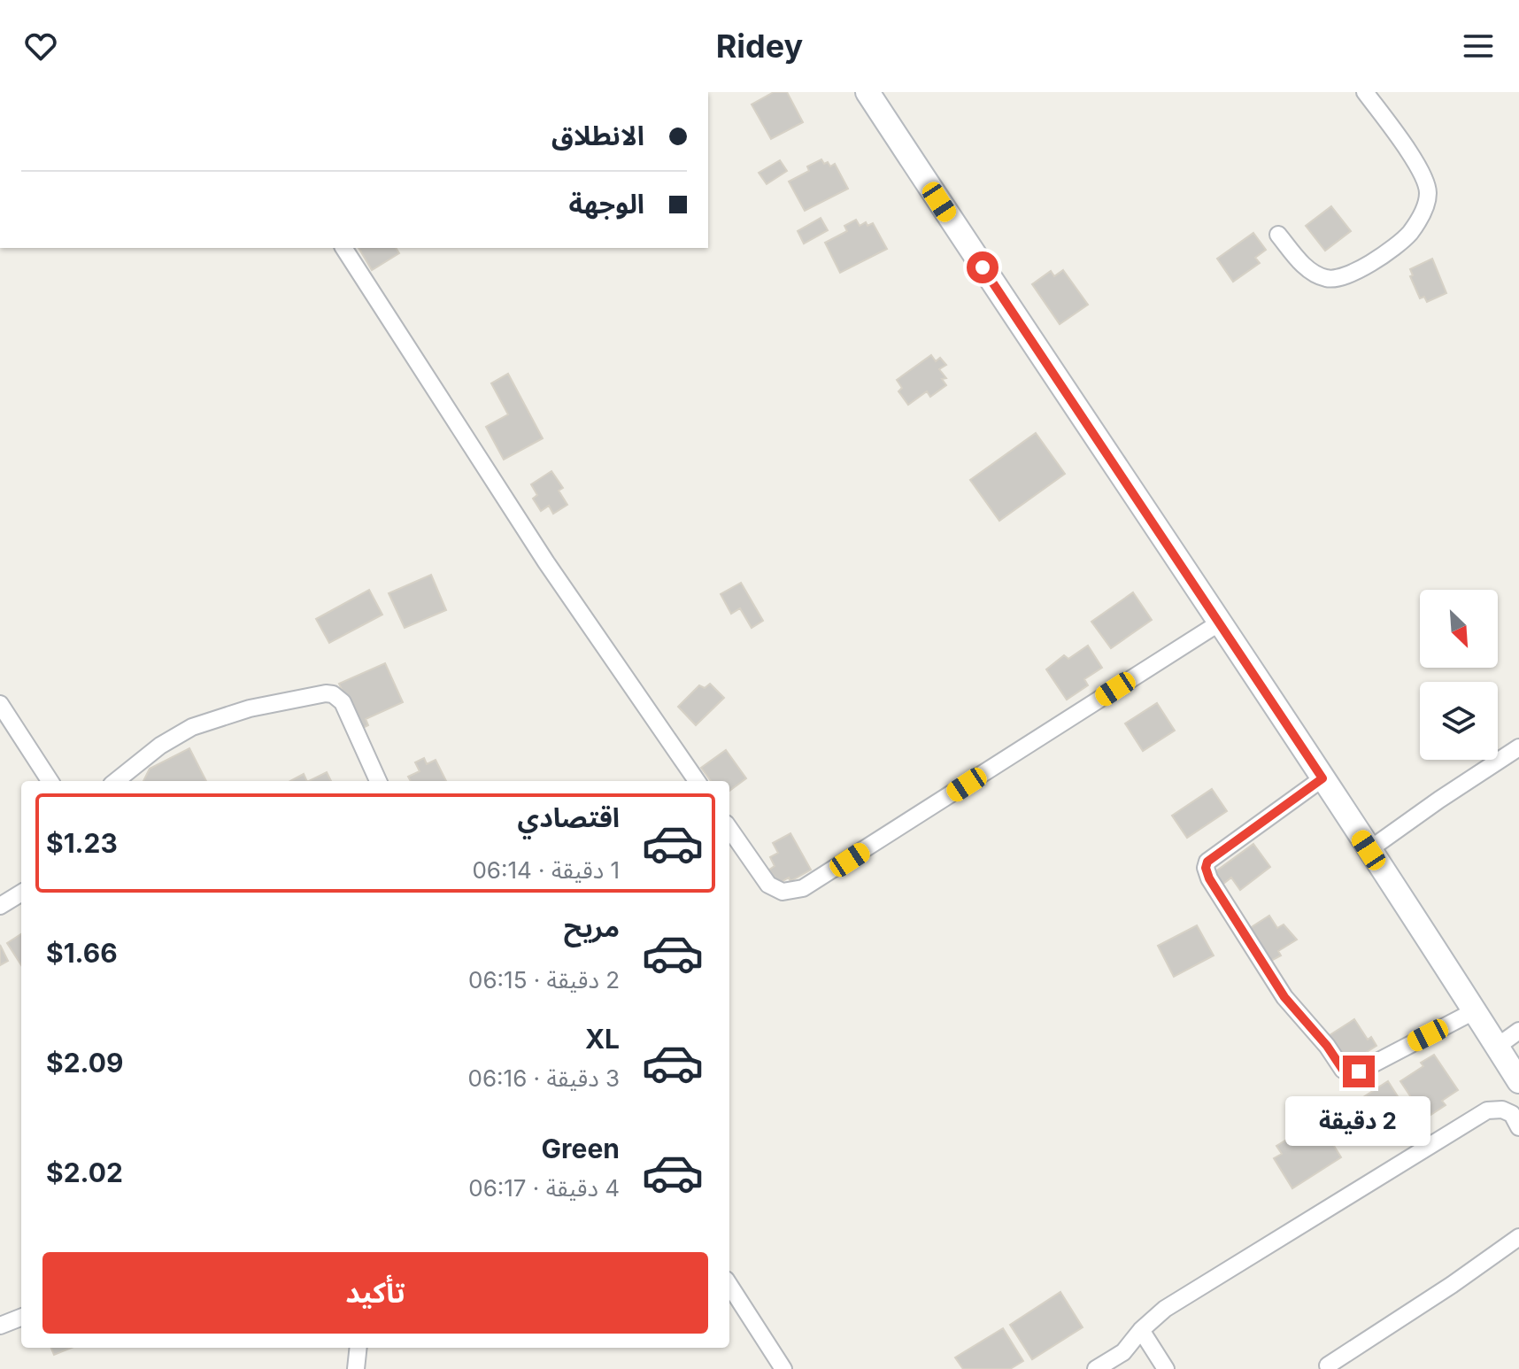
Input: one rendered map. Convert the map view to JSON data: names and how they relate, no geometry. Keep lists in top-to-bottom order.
{
  "north": "bottom right",
  "page": {
    "header": "Ridey",
    "banner": ["الانطلاق", "الوجهة"],
    "list": [
      {
        "name": "اقتصادي",
        "note": "1 دقيقة · 06:14",
        "value": "$1.23"
      },
      {
        "name": "مريح",
        "note": "2 دقيقة · 06:15",
        "value": "$1.66"
      },
      {
        "name": "XL",
        "note": "3 دقيقة · 06:16",
        "value": "$2.09"
      },
      {
        "name": "Green",
        "note": "4 دقيقة · 06:17",
        "value": "$2.02"
      }
    ],
    "bubble": "2 دقيقة",
    "buttons": "تأكيد"
  }
}
